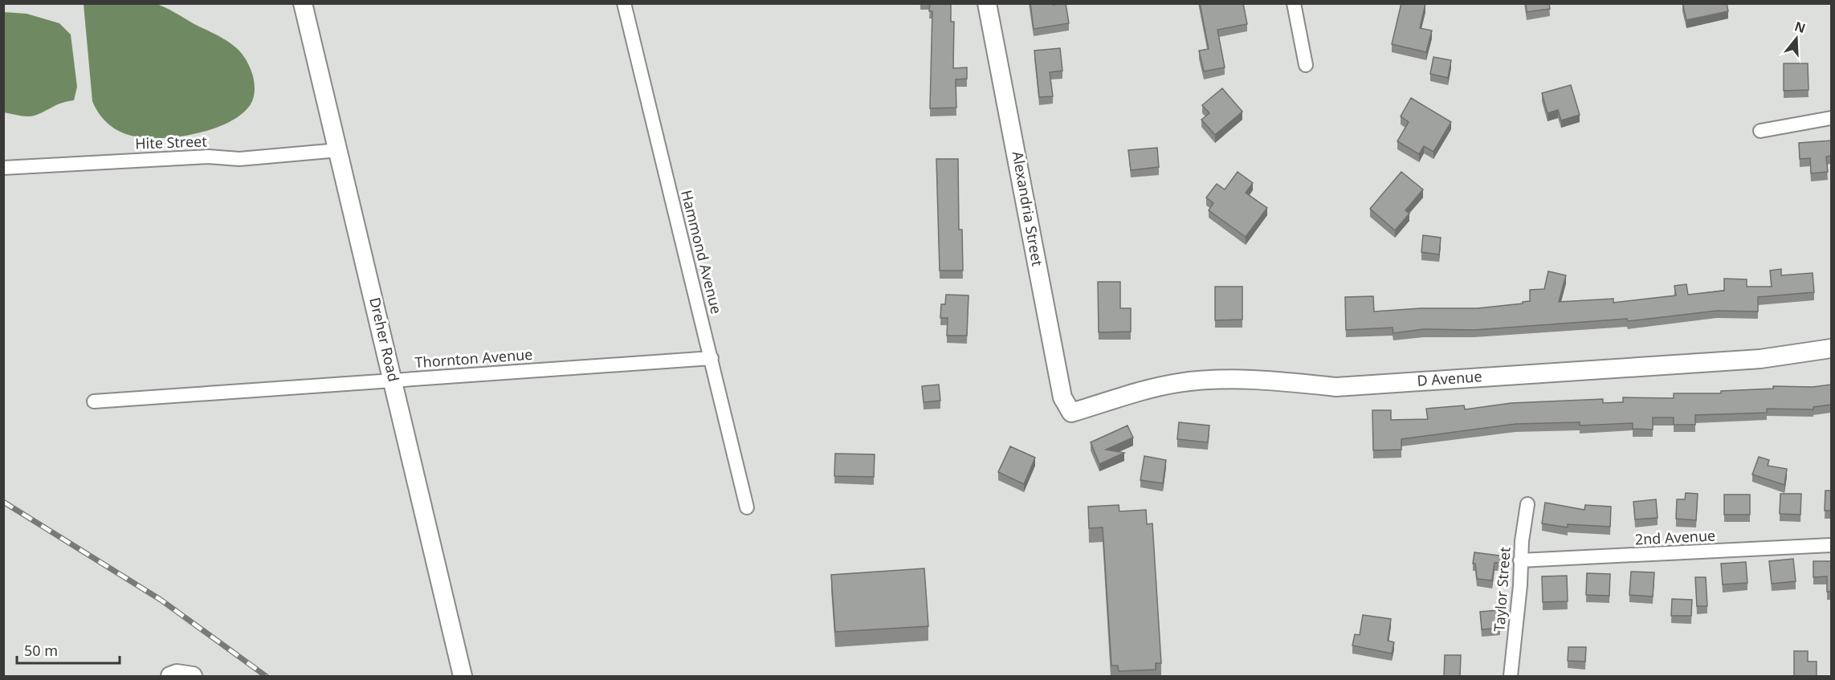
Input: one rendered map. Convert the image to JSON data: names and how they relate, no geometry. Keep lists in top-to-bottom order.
{
  "streets": {
    "street": [
      "Hite Street",
      "Alexandria Street",
      "Hammond Avenue",
      "Dreher Road",
      "Thornton Avenue",
      "D Avenue",
      "2nd Avenue",
      "Taylor Street"
    ]
  },
  "crossings": [
    ["Hite Street", "Dreher Road"],
    ["Alexandria Street", "D Avenue"],
    ["Hammond Avenue", "Thornton Avenue"],
    ["Dreher Road", "Thornton Avenue"],
    ["2nd Avenue", "Taylor Street"]
  ],
  "scale_bar": "50 m",
  "north": "top"
}
